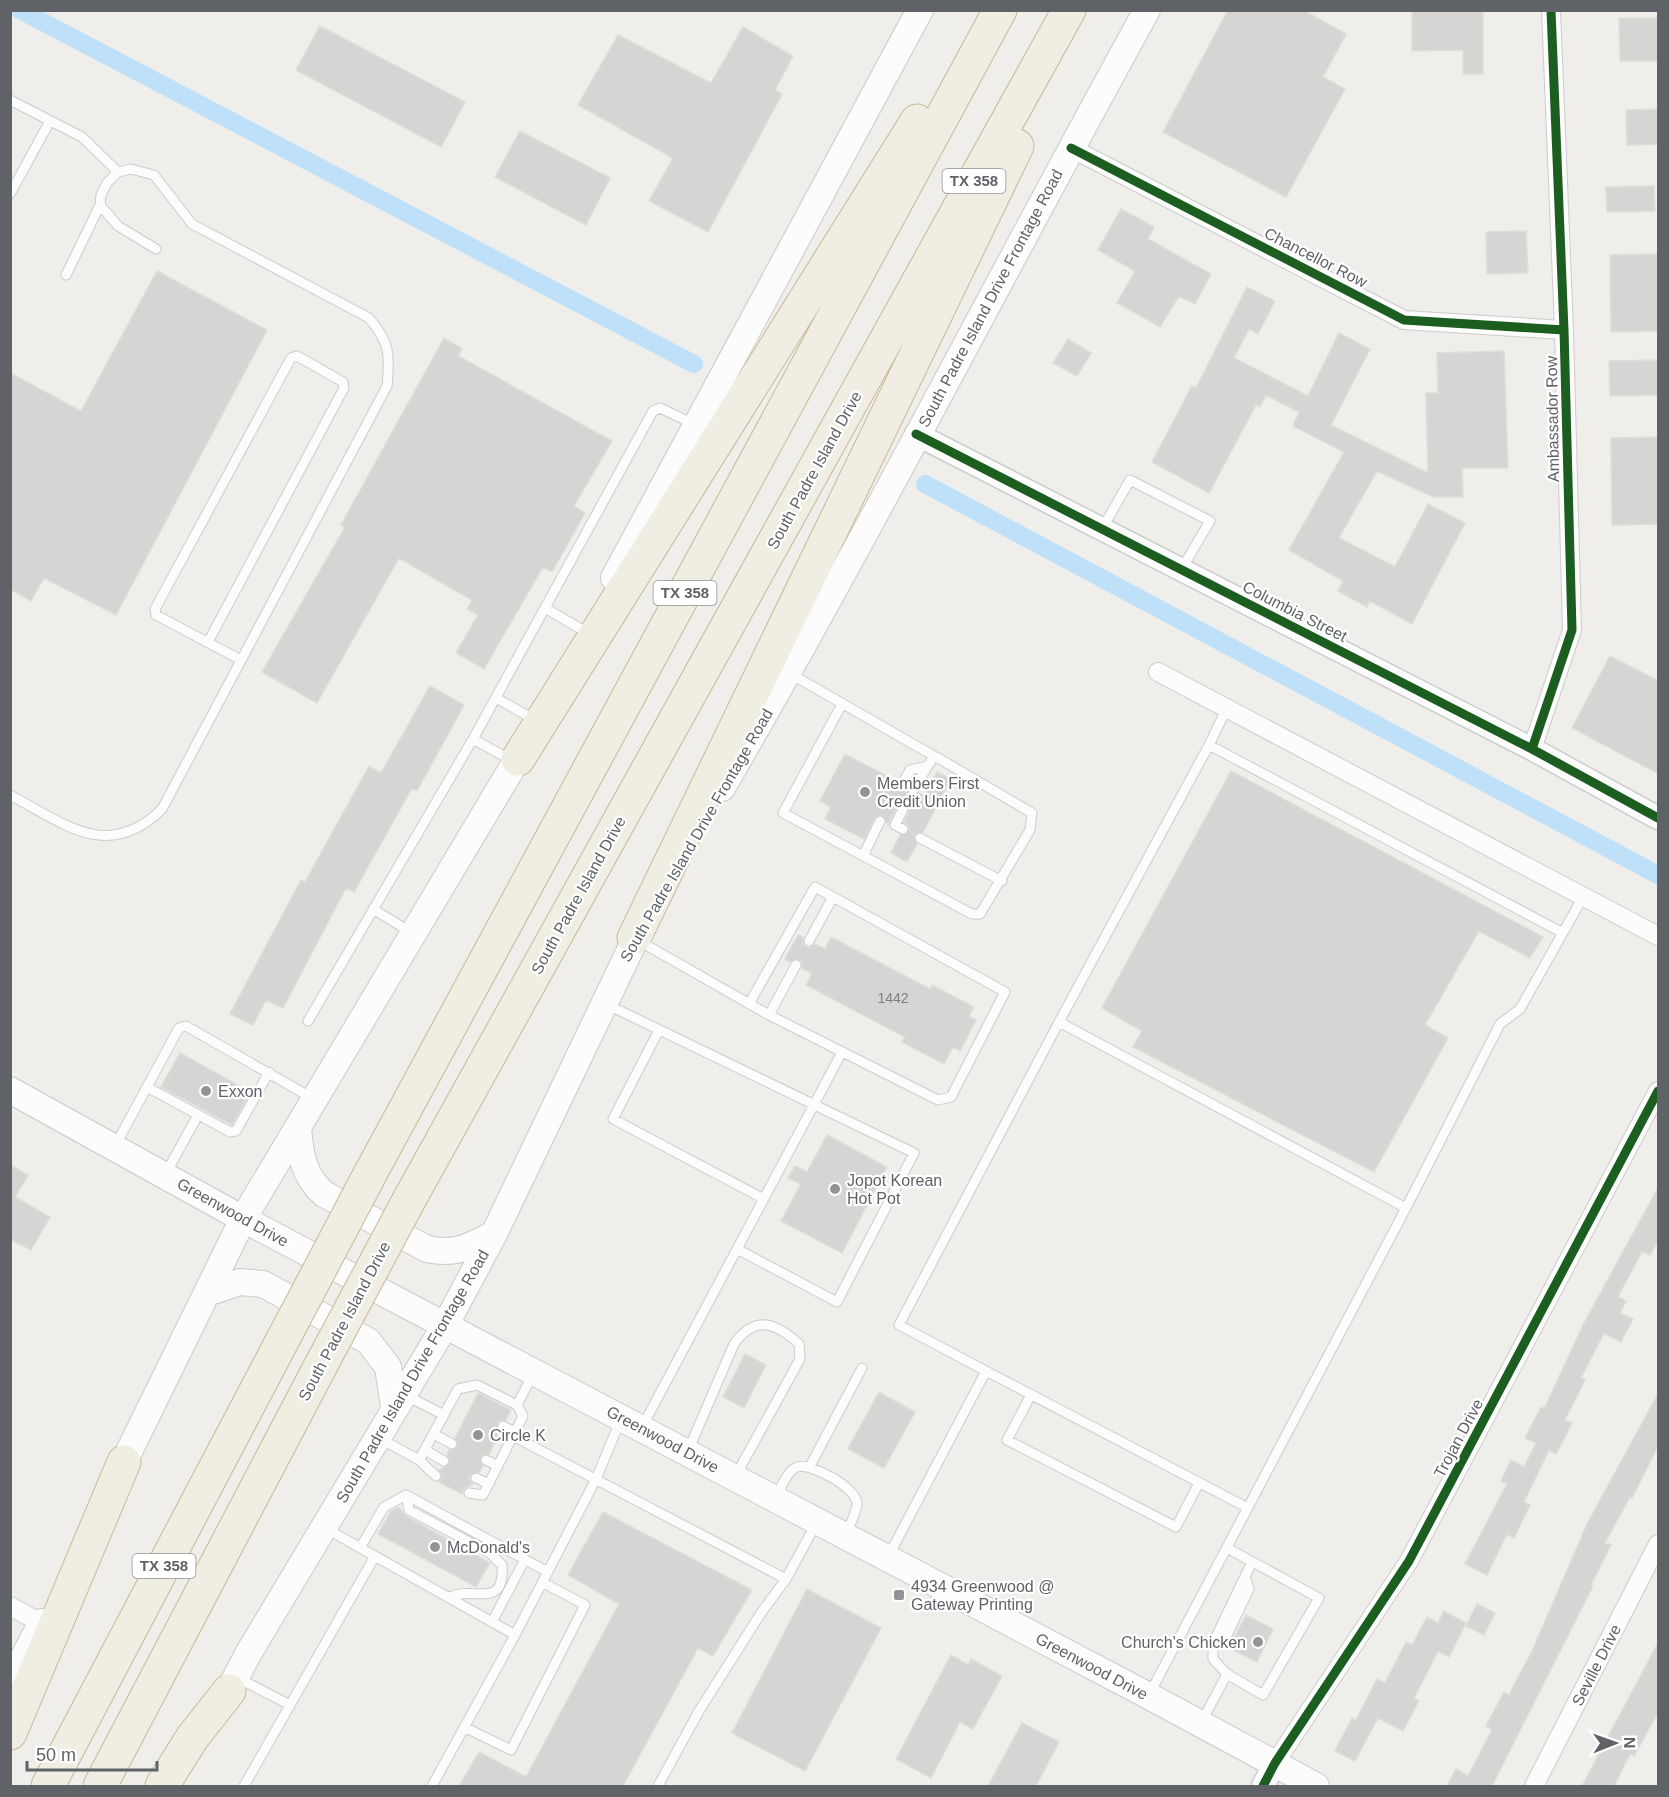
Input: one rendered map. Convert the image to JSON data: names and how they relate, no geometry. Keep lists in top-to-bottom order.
{
  "streets": {
    "highway": ["TX 358", "South Padre Island Drive"],
    "main road": ["South Padre Island Drive Frontage Road", "Greenwood Drive"],
    "street": [
      "Chancellor Row",
      "Ambassador Row",
      "Columbia Street",
      "Trojan Drive",
      "Seville Drive"
    ]
  },
  "crossings": [
    ["Chancellor Row", "South Padre Island Drive Frontage Road"],
    ["Chancellor Row", "Ambassador Row"],
    ["South Padre Island Drive Frontage Road", "Columbia Street"],
    ["South Padre Island Drive Frontage Road", "Greenwood Drive"],
    ["Ambassador Row", "Columbia Street"],
    ["Greenwood Drive", "Trojan Drive"]
  ],
  "places": {
    "other": [
      "Members First Credit Union",
      "Exxon",
      "Jopot Korean Hot Pot",
      "Circle K",
      "McDonald's",
      "Church's Chicken"
    ],
    "transit": ["4934 Greenwood @ Gateway Printing"]
  },
  "house_numbers": ["1442"],
  "scale_bar": "50 m",
  "north": "right"
}
